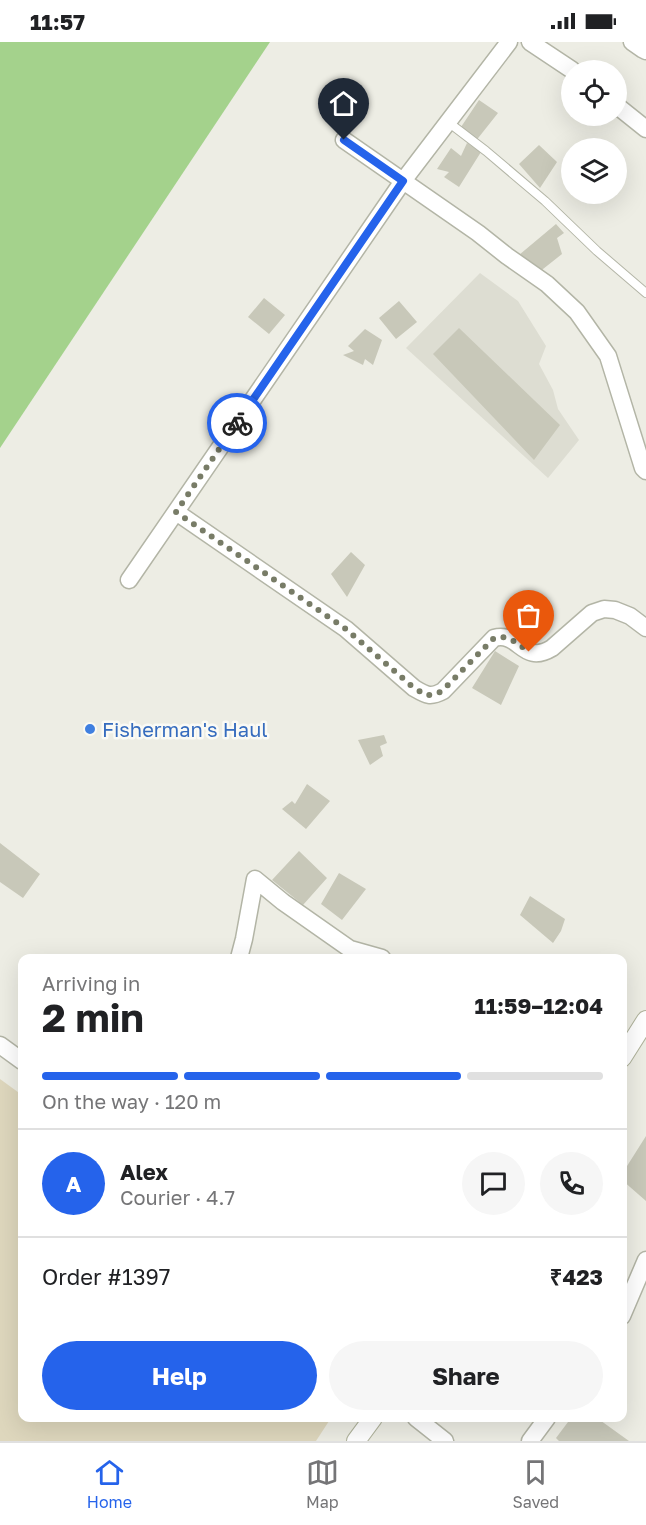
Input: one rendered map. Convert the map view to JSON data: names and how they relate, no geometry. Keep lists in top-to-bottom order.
{
  "places": ["Fisherman's Haul"],
  "page": {
    "status": "11:57",
    "heading": ["2 min", "Arriving in", "11:59–12:04"],
    "panel": [
      "Alex",
      "Courier · 4.7",
      "Order #1397",
      "₹423"
    ],
    "bar": "On the way · 120 m",
    "round": "A",
    "buttons": ["Help", "Share"],
    "tabs": ["Home", "Map", "Saved"]
  }
}
